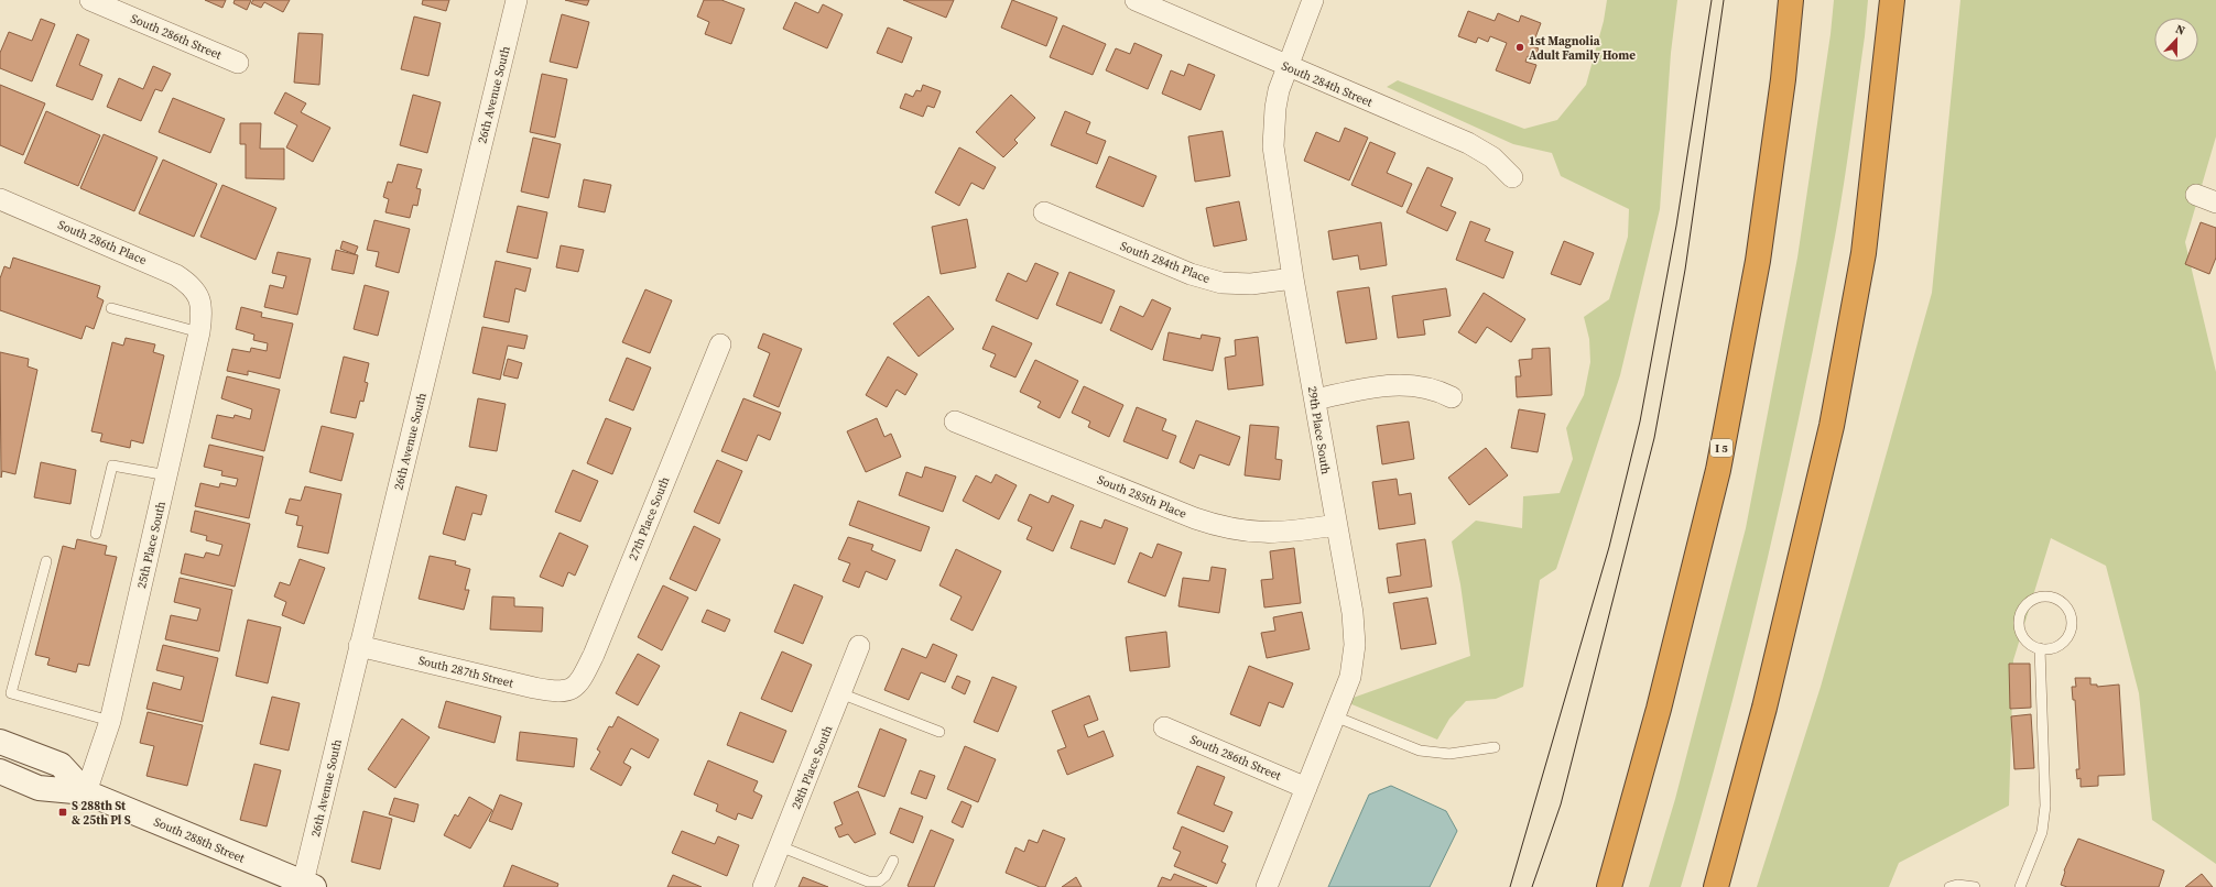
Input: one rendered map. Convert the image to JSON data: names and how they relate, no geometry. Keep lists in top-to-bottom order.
{
  "streets": {
    "highway": ["I 5"],
    "main road": ["South 288th Street"],
    "street": [
      "South 286th Street",
      "South 284th Street",
      "26th Avenue South",
      "South 286th Place",
      "South 284th Place",
      "29th Place South",
      "South 285th Place",
      "27th Place South",
      "25th Place South",
      "South 287th Street",
      "28th Place South"
    ]
  },
  "crossings": [
    ["South 286th Street", "29th Place South"],
    ["South 284th Street", "29th Place South"],
    ["26th Avenue South", "South 287th Street"],
    ["26th Avenue South", "South 288th Street"],
    ["South 286th Place", "25th Place South"],
    ["South 284th Place", "29th Place South"],
    ["29th Place South", "South 285th Place"],
    ["27th Place South", "South 287th Street"],
    ["25th Place South", "South 288th Street"]
  ],
  "places": {
    "other": ["1st Magnolia Adult Family Home"],
    "transit": ["S 288th St & 25th Pl S"]
  },
  "north": "top"
}
